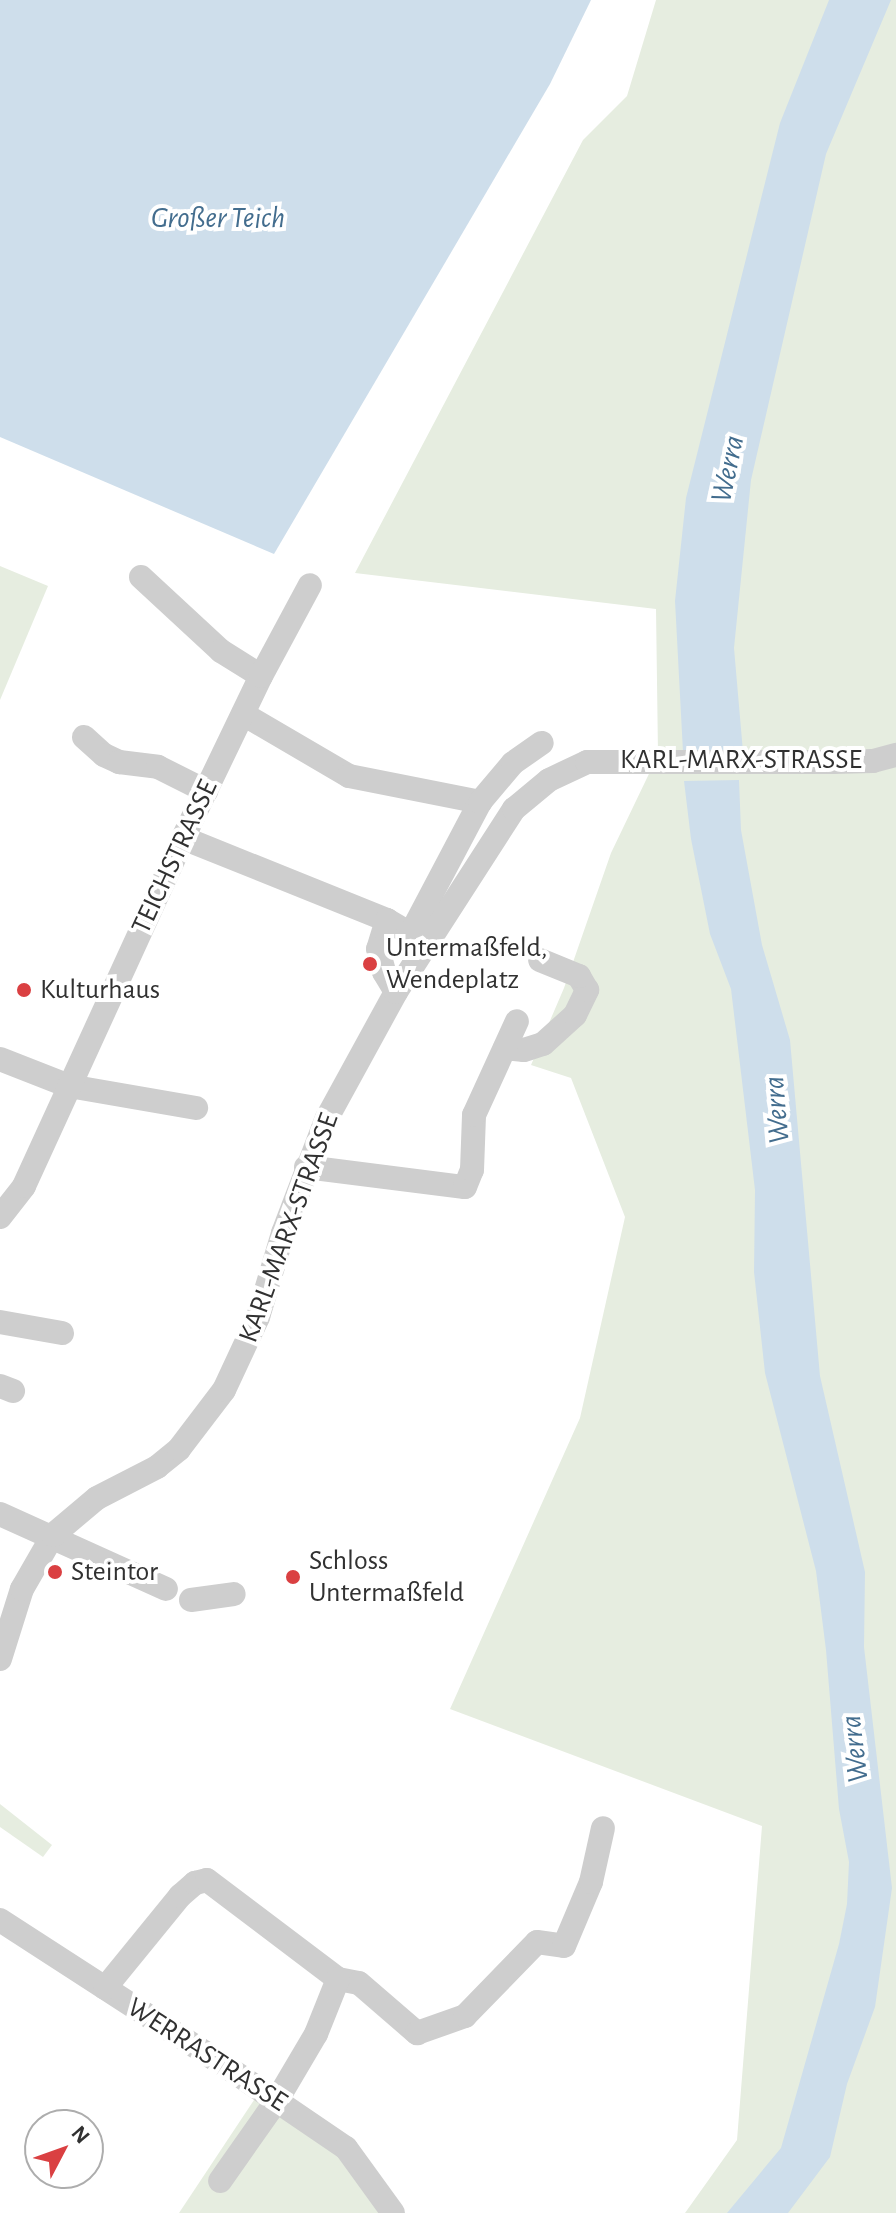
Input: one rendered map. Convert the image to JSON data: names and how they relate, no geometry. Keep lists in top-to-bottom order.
{
  "streets": {
    "street": ["KARL-MARX-STRASSE", "TEICHSTRASSE", "WERRASTRASSE"]
  },
  "water": ["Großer Teich", "Werra"],
  "places": [
    "Untermaßfeld, Wendeplatz",
    "Kulturhaus",
    "Steintor",
    "Schloss Untermaßfeld"
  ],
  "north": "top right"
}
